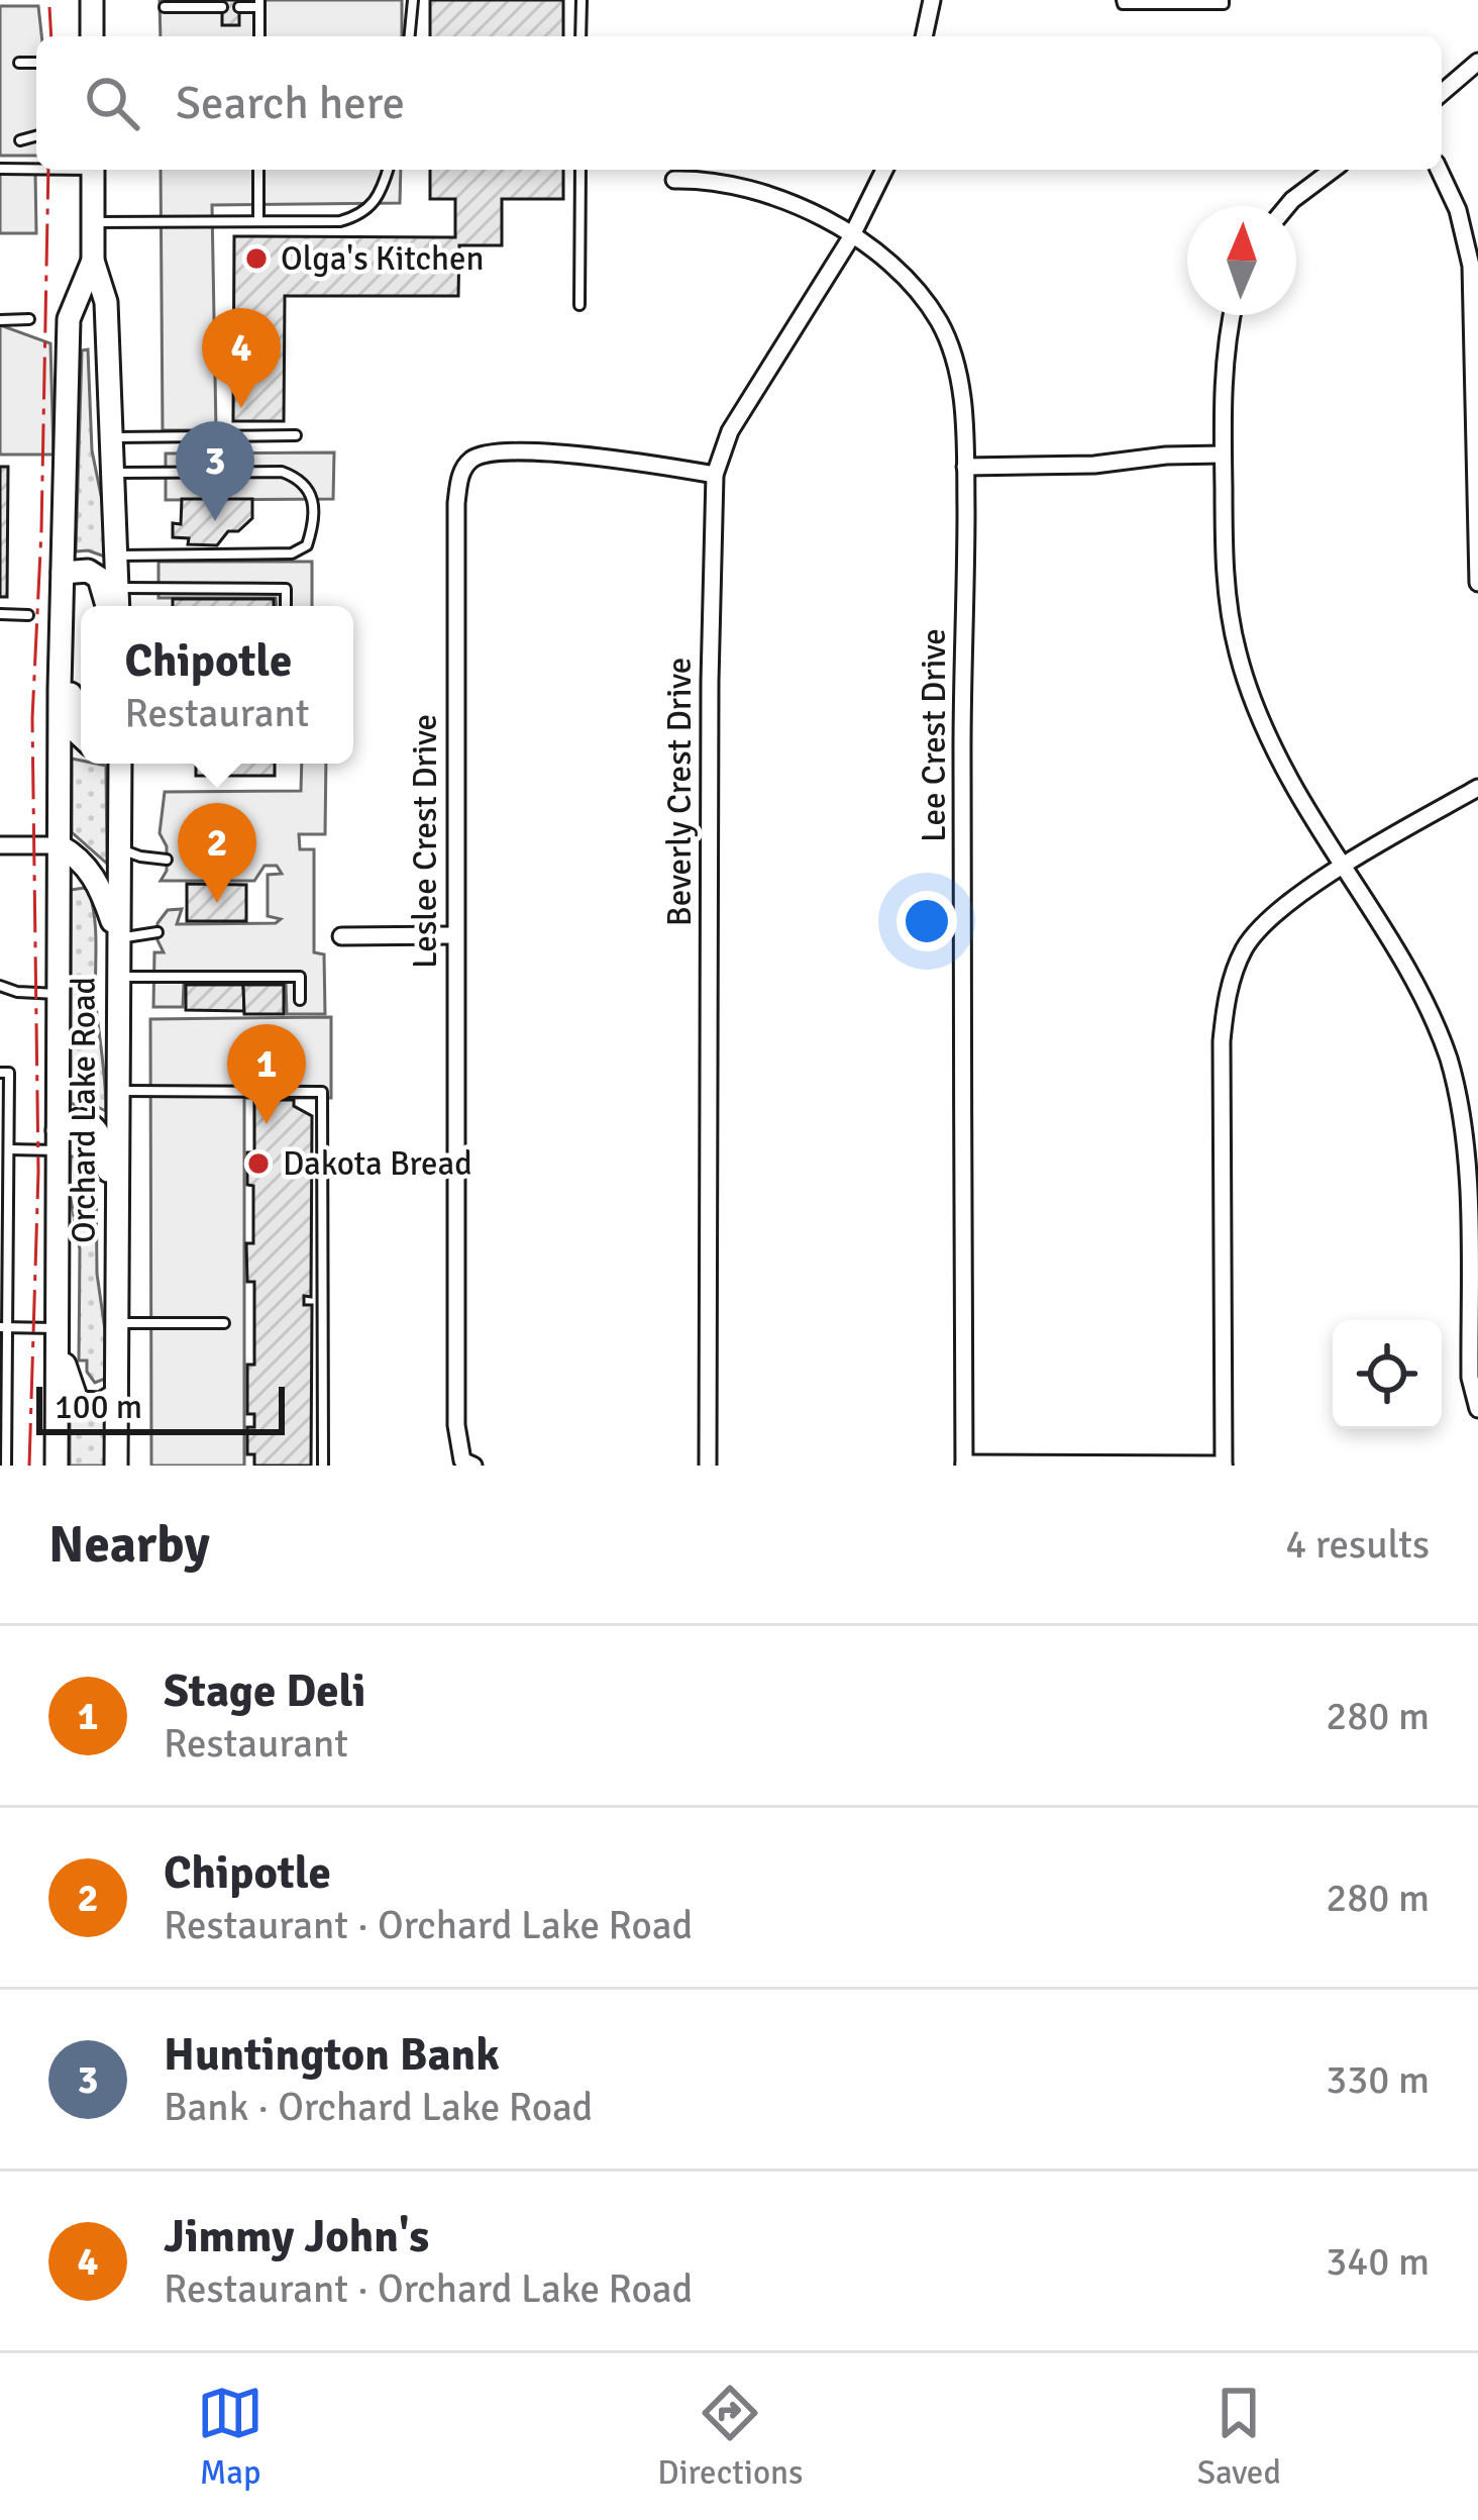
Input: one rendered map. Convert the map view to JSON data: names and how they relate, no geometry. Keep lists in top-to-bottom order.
{
  "streets": {
    "main road": ["Orchard Lake Road"],
    "street": ["Lee Crest Drive", "Beverly Crest Drive", "Leslee Crest Drive"]
  },
  "crossings": [
    ["Lee Crest Drive", "Beverly Crest Drive"],
    ["Beverly Crest Drive", "Leslee Crest Drive"]
  ],
  "places": ["Olga's Kitchen", "Dakota Bread"],
  "scale_bar": "100 m",
  "north": "top",
  "page": {
    "search": "Search here",
    "pins": [
      "4",
      "3",
      "2",
      "1"
    ],
    "popup": ["Chipotle", "Restaurant"],
    "scale": "100 m",
    "heading": ["Nearby", "4 results"],
    "list": [
      {
        "mark": "1",
        "name": "Stage Deli",
        "note": "Restaurant",
        "value": "280 m"
      },
      {
        "mark": "2",
        "name": "Chipotle",
        "note": "Restaurant · Orchard Lake Road",
        "value": "280 m"
      },
      {
        "mark": "3",
        "name": "Huntington Bank",
        "note": "Bank · Orchard Lake Road",
        "value": "330 m"
      },
      {
        "mark": "4",
        "name": "Jimmy John's",
        "note": "Restaurant · Orchard Lake Road",
        "value": "340 m"
      }
    ],
    "nav": ["Map", "Directions", "Saved"]
  }
}
